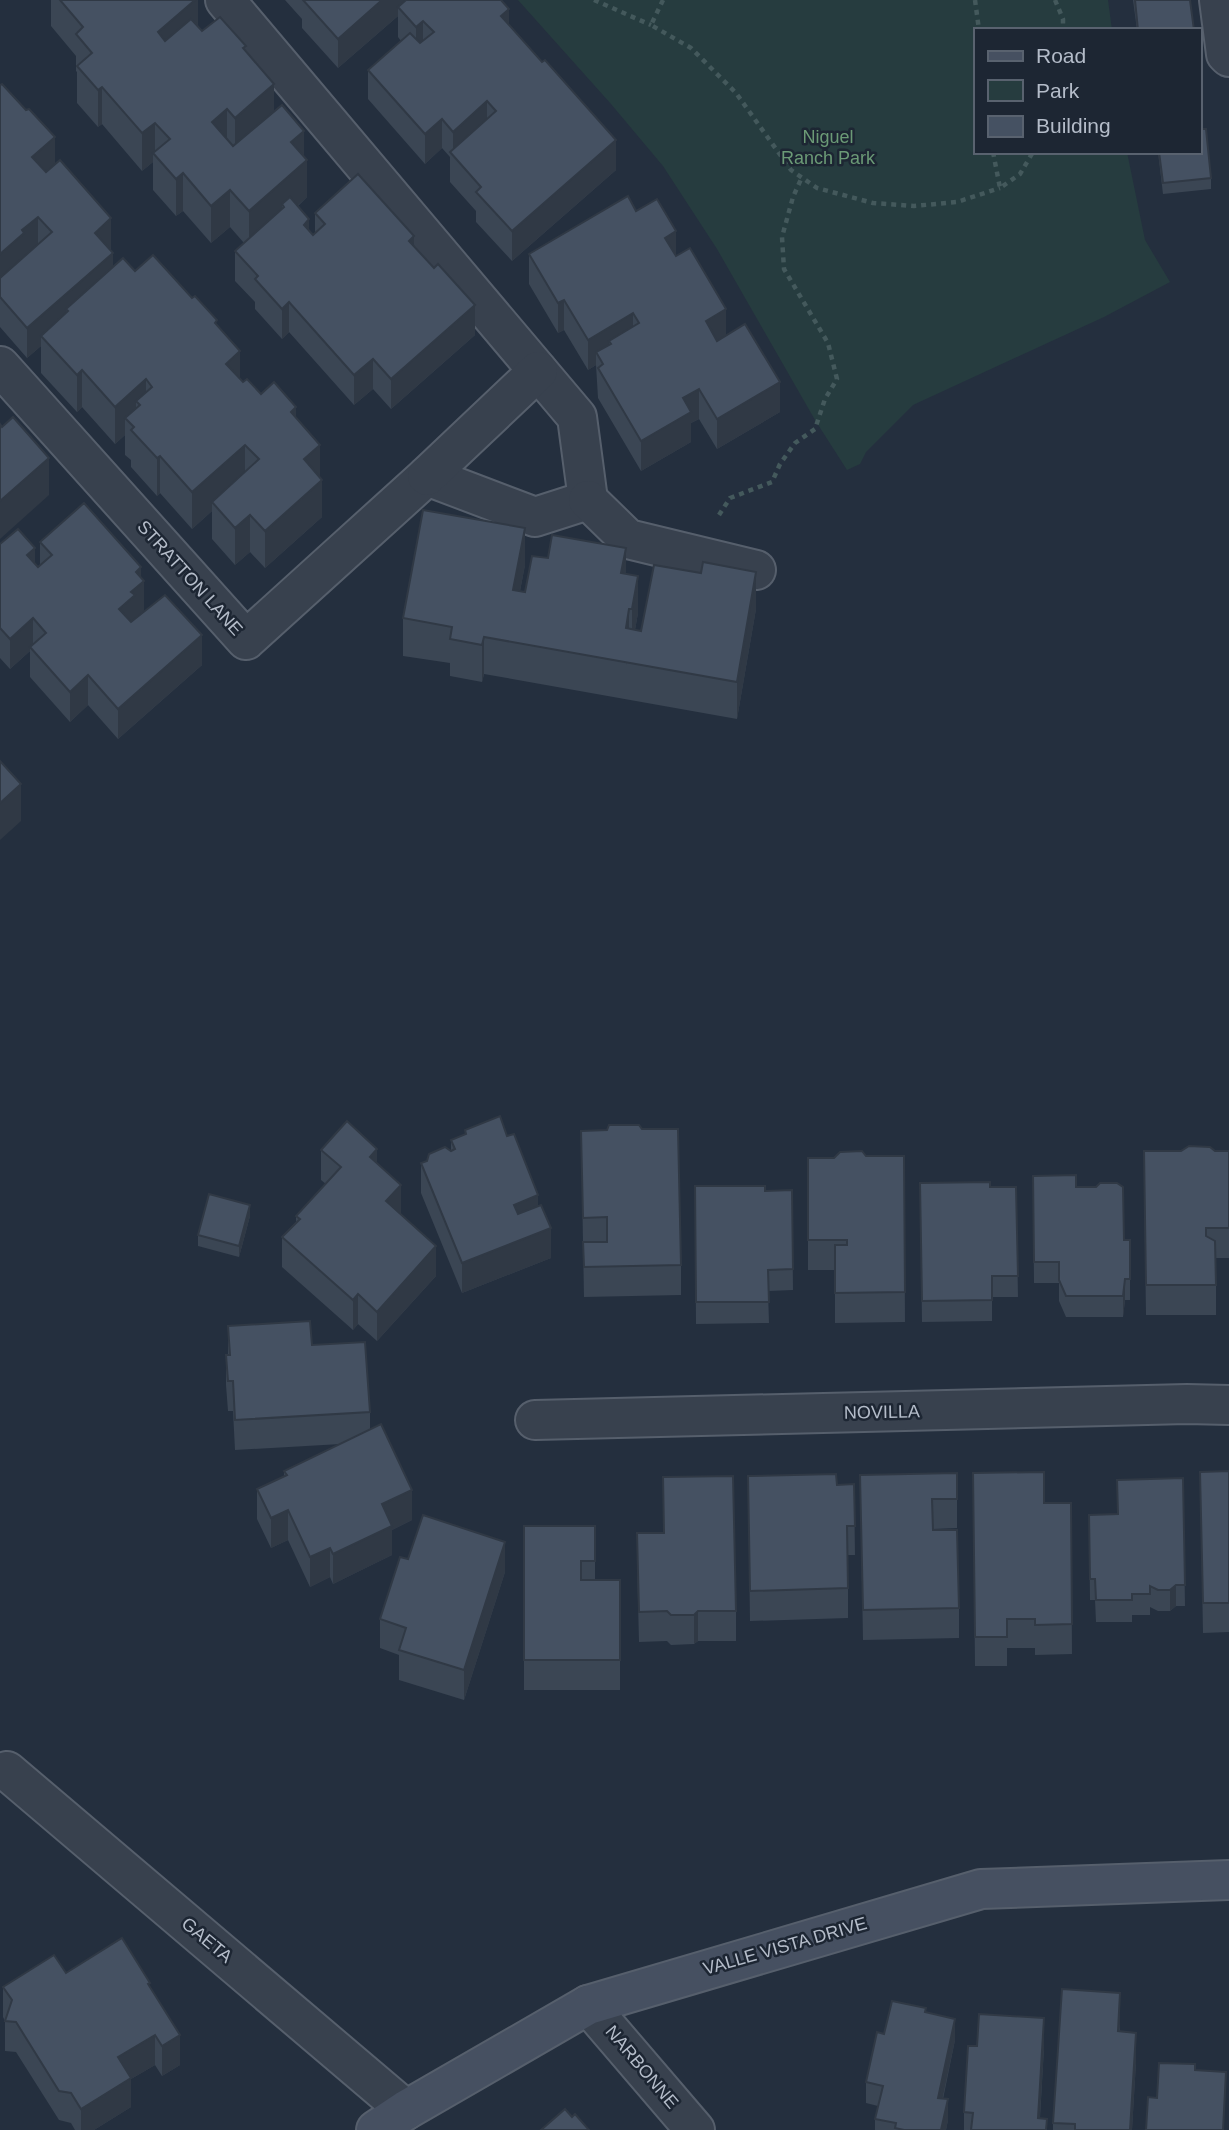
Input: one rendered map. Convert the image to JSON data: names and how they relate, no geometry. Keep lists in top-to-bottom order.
{
  "streets": {
    "street": [
      "STRATTON LANE",
      "NOVILLA",
      "GAETA",
      "VALLE VISTA DRIVE",
      "NARBONNE"
    ]
  },
  "crossings": [
    ["GAETA", "VALLE VISTA DRIVE"],
    ["VALLE VISTA DRIVE", "NARBONNE"]
  ],
  "parks": ["Niguel Ranch Park"],
  "legend": ["Road", "Park", "Building"]
}
